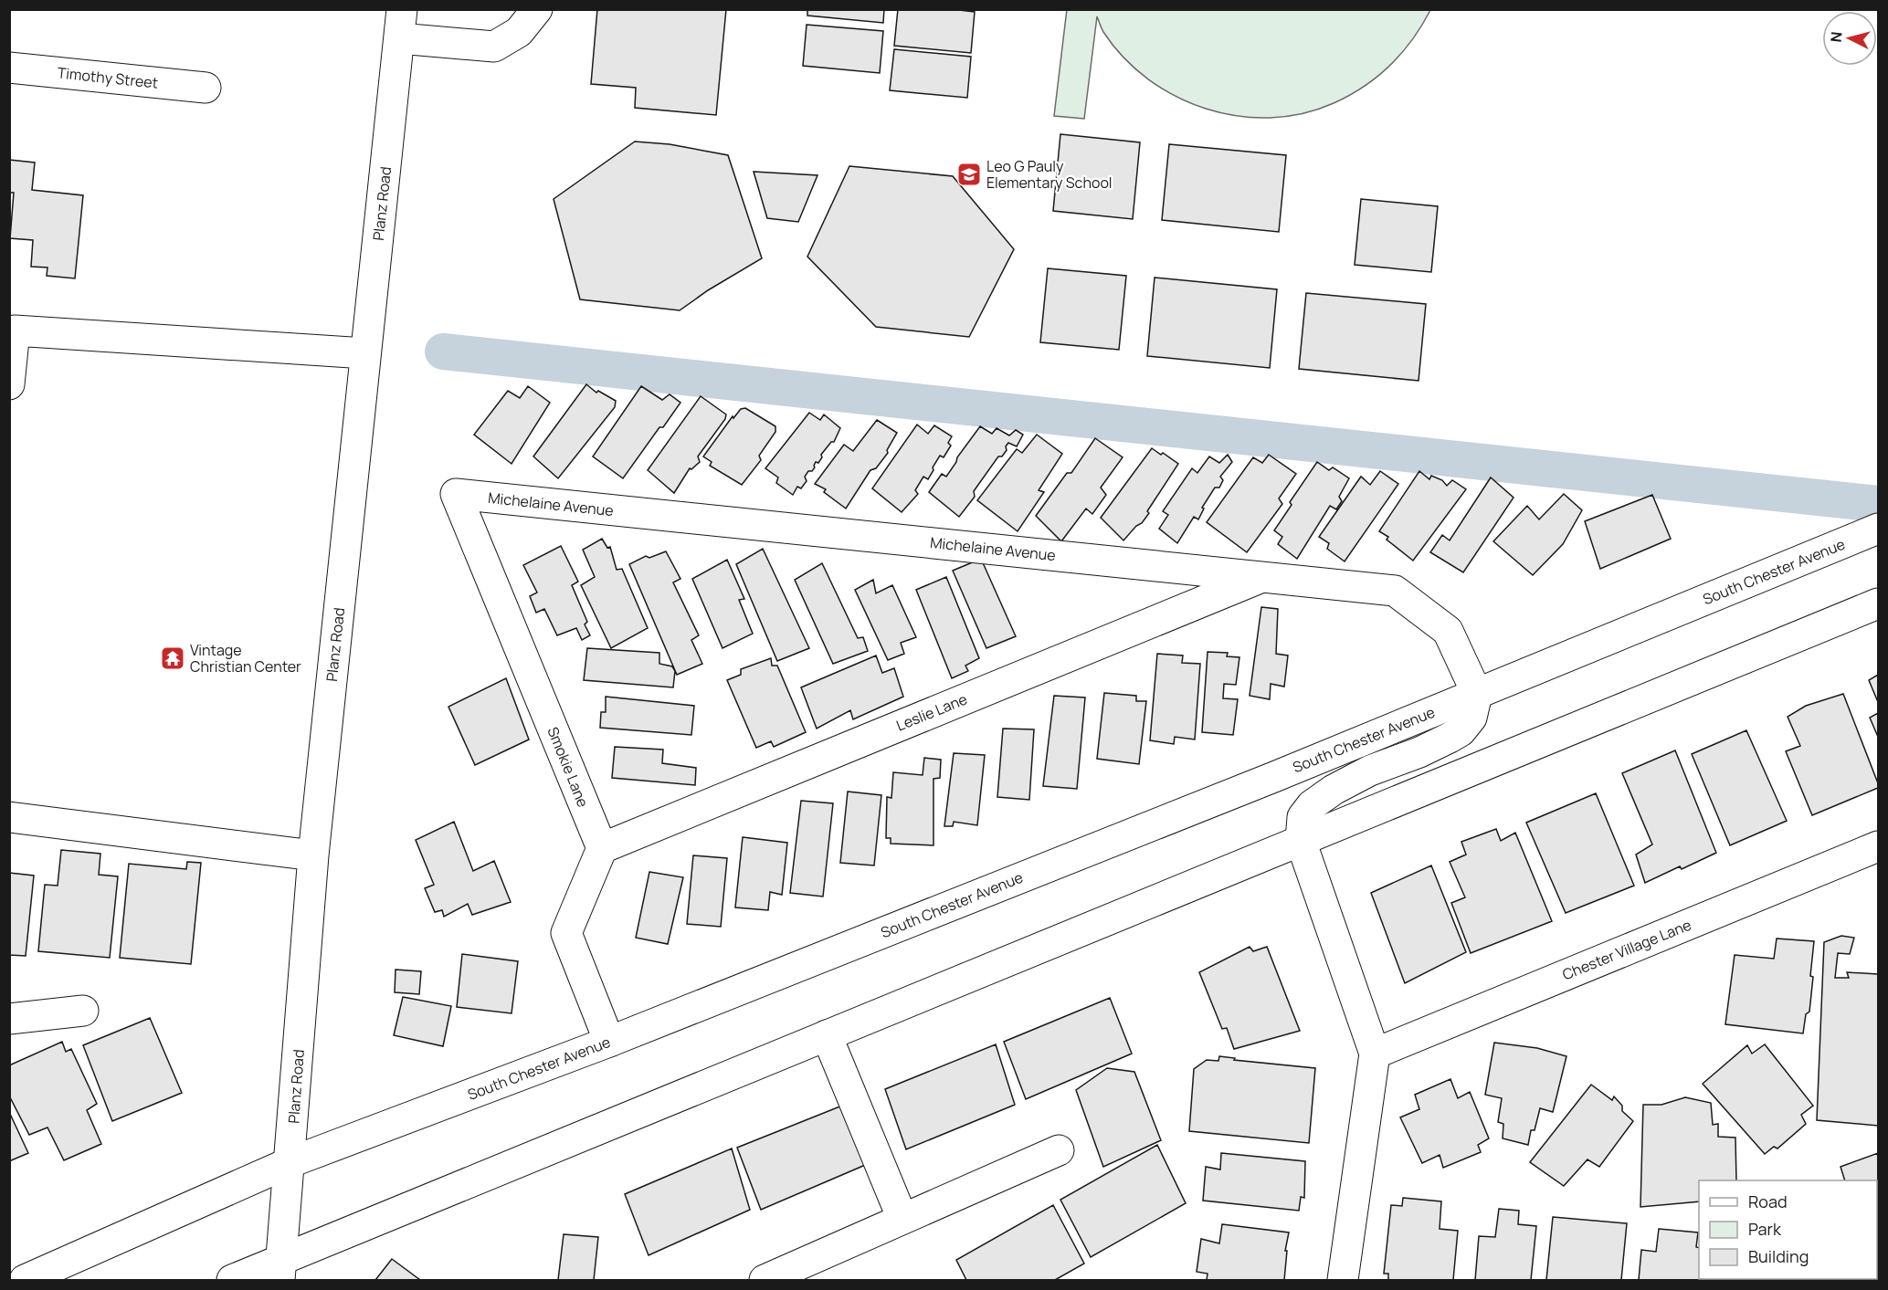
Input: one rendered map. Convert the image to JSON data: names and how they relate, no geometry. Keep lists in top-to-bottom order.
{
  "streets": {
    "street": [
      "Timothy Street",
      "Planz Road",
      "Michelaine Avenue",
      "South Chester Avenue",
      "Leslie Lane",
      "Smokie Lane",
      "Chester Village Lane"
    ]
  },
  "crossings": [
    ["Planz Road", "South Chester Avenue"],
    ["Michelaine Avenue", "South Chester Avenue"],
    ["Michelaine Avenue", "Leslie Lane"],
    ["Michelaine Avenue", "Smokie Lane"],
    ["Leslie Lane", "Smokie Lane"]
  ],
  "places": {
    "school or university": ["Leo G Pauly Elementary School"],
    "temple": ["Vintage Christian Center"]
  },
  "legend": ["Road", "Park", "Building"],
  "north": "left"
}
